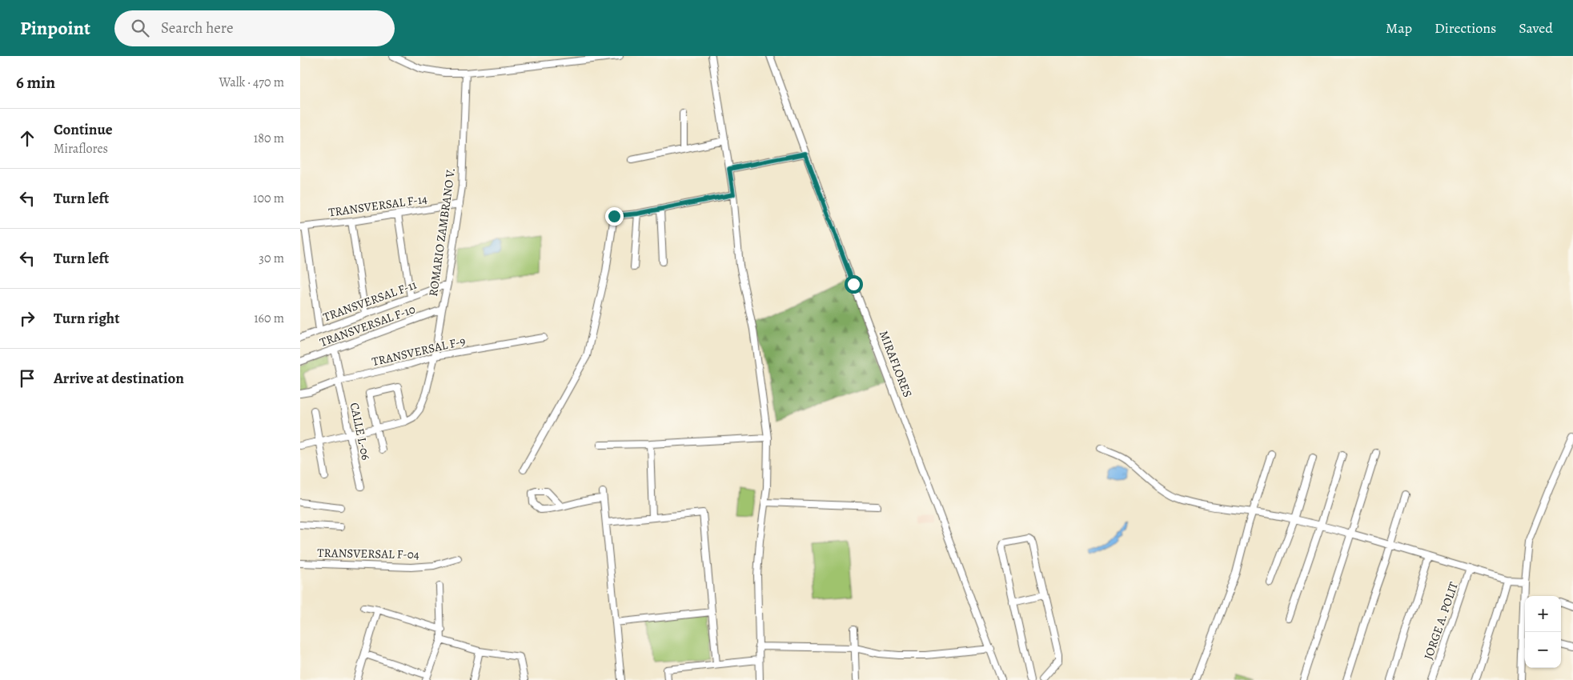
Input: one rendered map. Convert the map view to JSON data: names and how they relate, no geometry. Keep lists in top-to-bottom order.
{
  "streets": {
    "street": [
      "TRANSVERSAL F-14",
      "ROMARIO ZAMBRANO V.",
      "TRANSVERSAL F-11",
      "TRANSVERSAL F-10",
      "TRANSVERSAL F-9",
      "MIRAFLORES",
      "CALLE L-06",
      "TRANSVERSAL F-04",
      "JORGE A. POLIT"
    ]
  },
  "crossings": [
    ["TRANSVERSAL F-14", "ROMARIO ZAMBRANO V."],
    ["ROMARIO ZAMBRANO V.", "TRANSVERSAL F-11"],
    ["ROMARIO ZAMBRANO V.", "TRANSVERSAL F-10"],
    ["ROMARIO ZAMBRANO V.", "TRANSVERSAL F-9"],
    ["TRANSVERSAL F-10", "CALLE L-06"],
    ["TRANSVERSAL F-9", "CALLE L-06"]
  ],
  "page": {
    "header": "Pinpoint",
    "search": "Search here",
    "nav": ["Map", "Directions", "Saved"],
    "heading": ["6 min", "Walk · 470 m"],
    "list": [
      ["Continue", "Miraflores", "180 m"],
      ["Turn left", "100 m"],
      ["Turn left", "30 m"],
      ["Turn right", "160 m"],
      "Arrive at destination"
    ],
    "map_buttons": ["+", "−"]
  }
}
